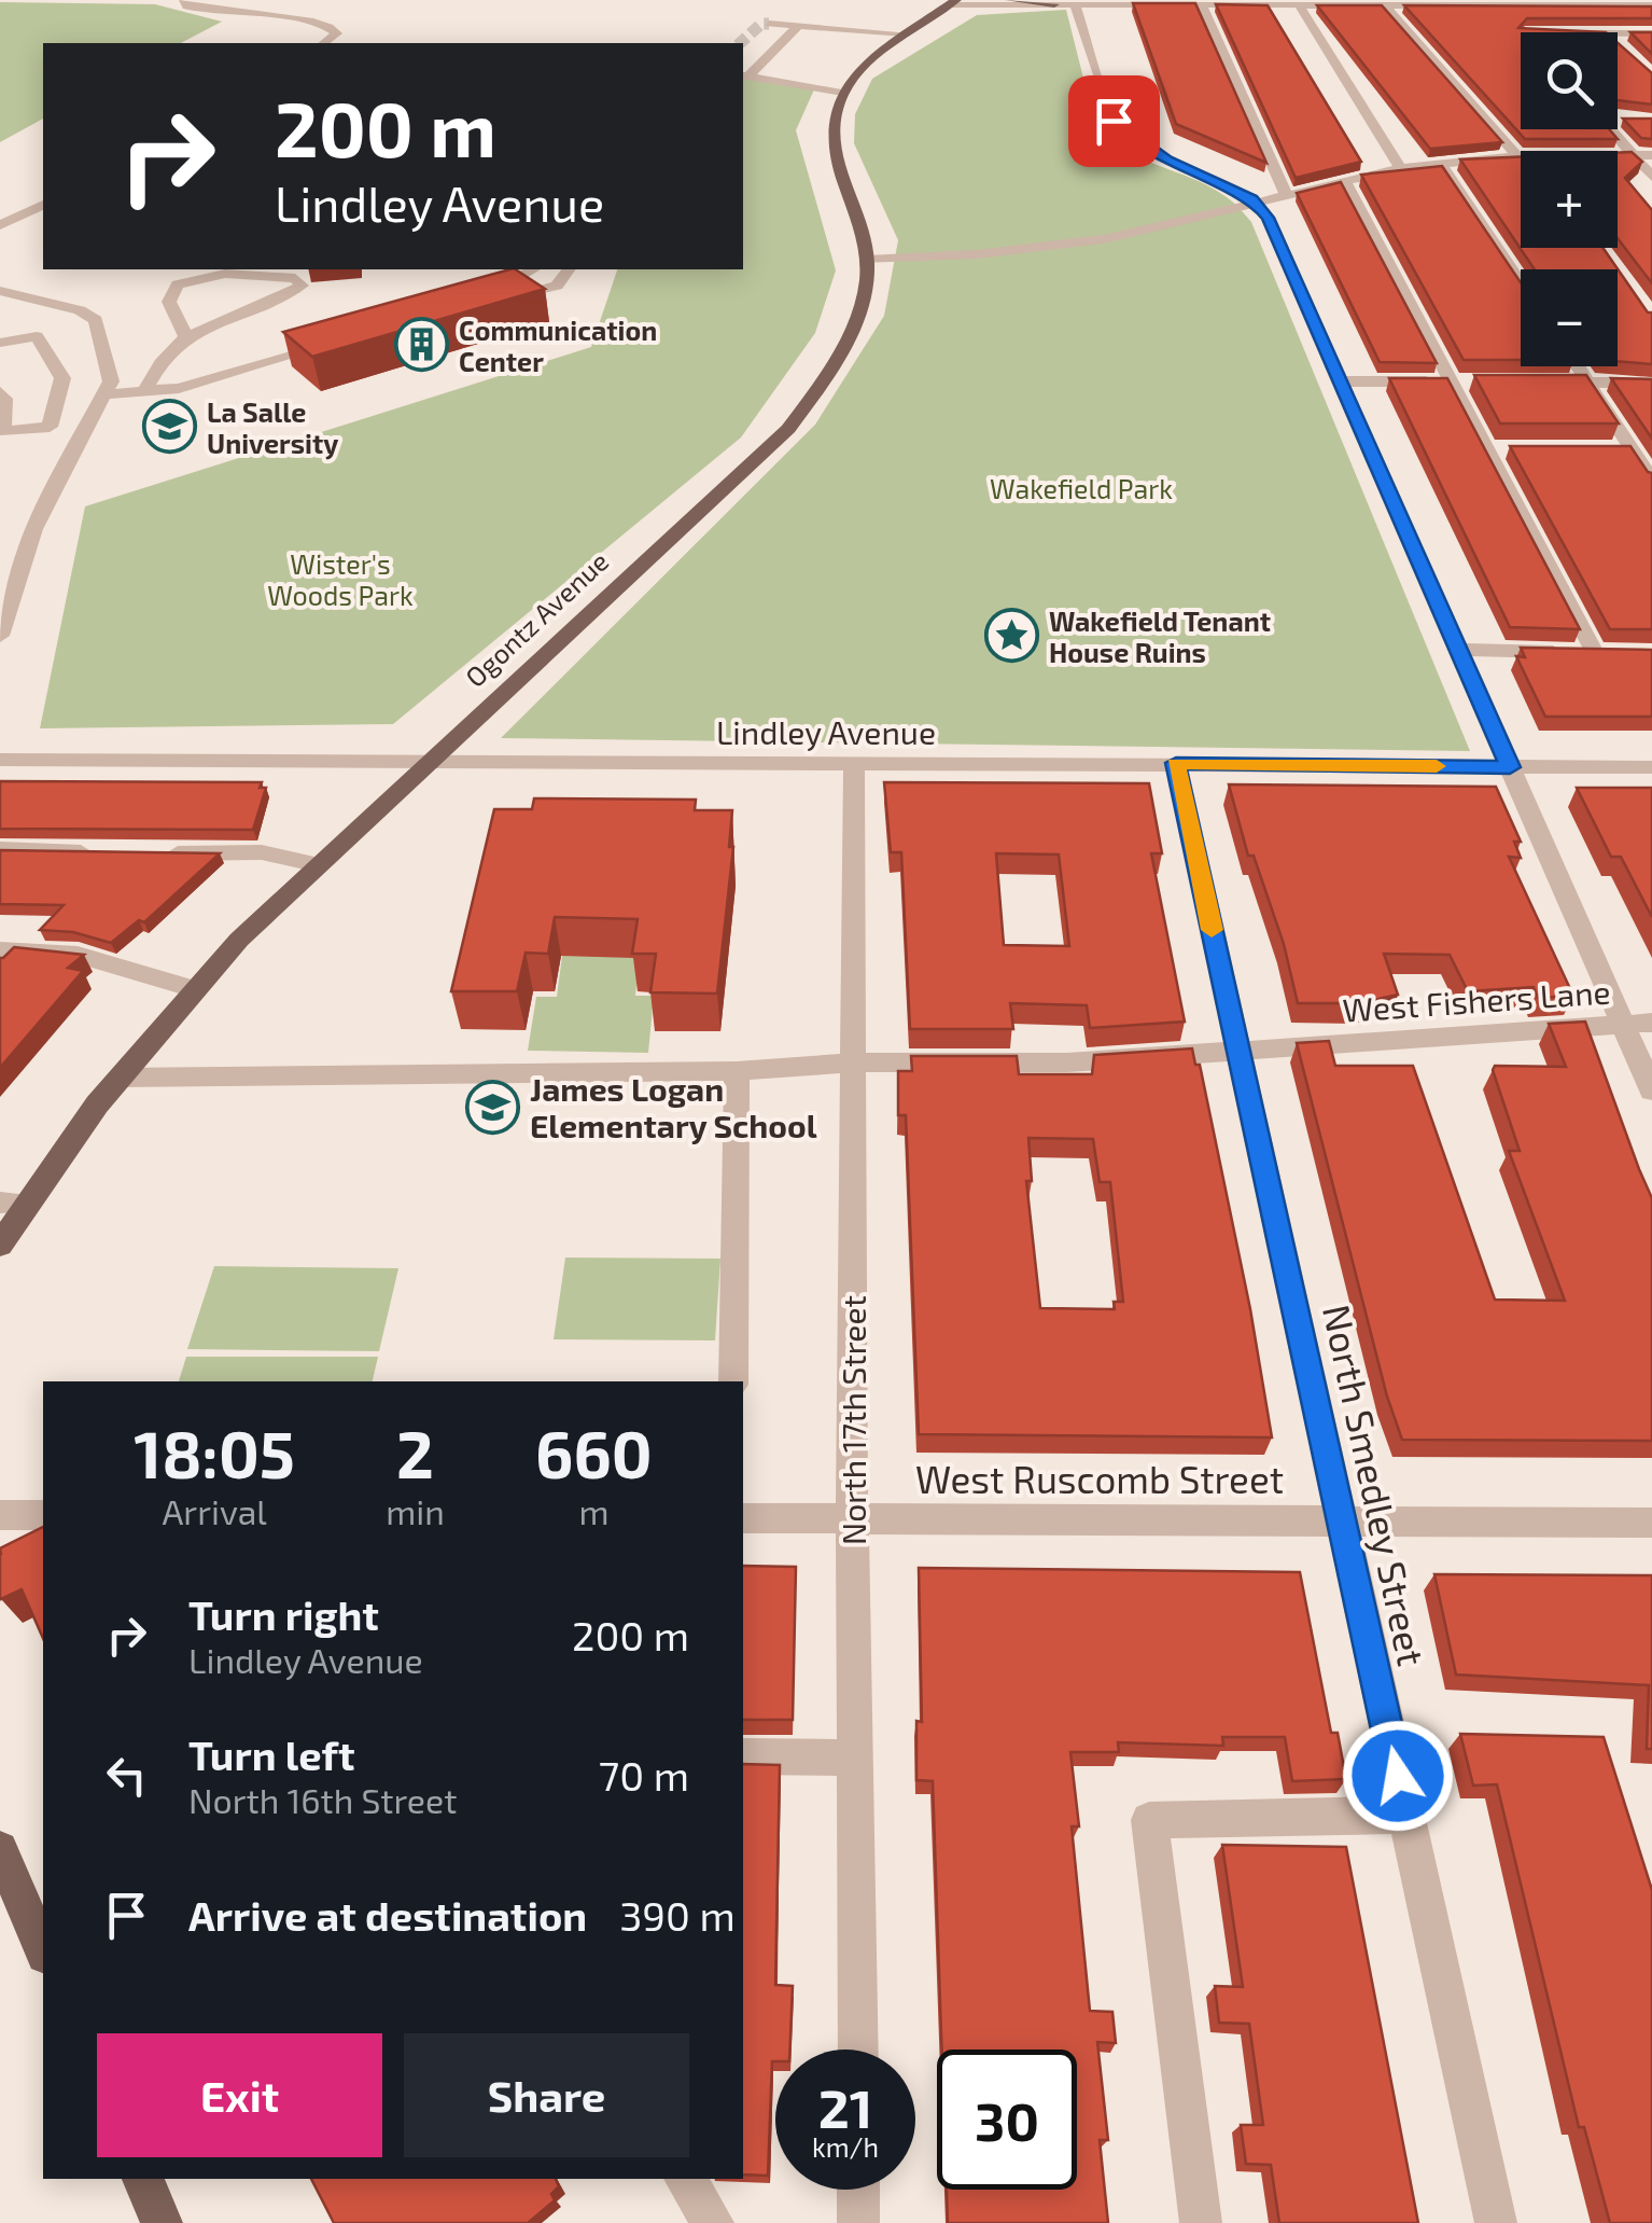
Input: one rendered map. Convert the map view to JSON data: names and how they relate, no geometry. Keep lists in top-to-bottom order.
{
  "streets": {
    "main road": ["Ogontz Avenue"],
    "street": [
      "Lindley Avenue",
      "West Fishers Lane",
      "North 17th Street",
      "West Ruscomb Street",
      "North Smedley Street"
    ]
  },
  "crossings": [
    ["Ogontz Avenue", "Lindley Avenue"],
    ["Ogontz Avenue", "West Fishers Lane"],
    ["Lindley Avenue", "North 17th Street"],
    ["Lindley Avenue", "North Smedley Street"],
    ["West Fishers Lane", "North 17th Street"],
    ["West Fishers Lane", "North Smedley Street"],
    ["North 17th Street", "West Ruscomb Street"],
    ["West Ruscomb Street", "North Smedley Street"]
  ],
  "parks": ["Wakefield Park", "Wister's Woods Park"],
  "places": {
    "building": ["Communication Center"],
    "school or university": ["La Salle University", "James Logan Elementary School"],
    "place": ["Wakefield Tenant House Ruins"]
  },
  "page": {
    "map_buttons": ["+", "−"],
    "turn": ["200 m", "Lindley Avenue"],
    "eta": [
      "18:05",
      "Arrival",
      "2",
      "min",
      "660",
      "m"
    ],
    "list": [
      {
        "name": "Turn right",
        "note": "Lindley Avenue",
        "value": "200 m"
      },
      {
        "name": "Turn left",
        "note": "North 16th Street",
        "value": "70 m"
      },
      {
        "name": "Arrive at destination",
        "value": "390 m"
      }
    ],
    "buttons": ["Exit", "Share"],
    "speed": "21 km/h",
    "limit": "30"
  }
}
